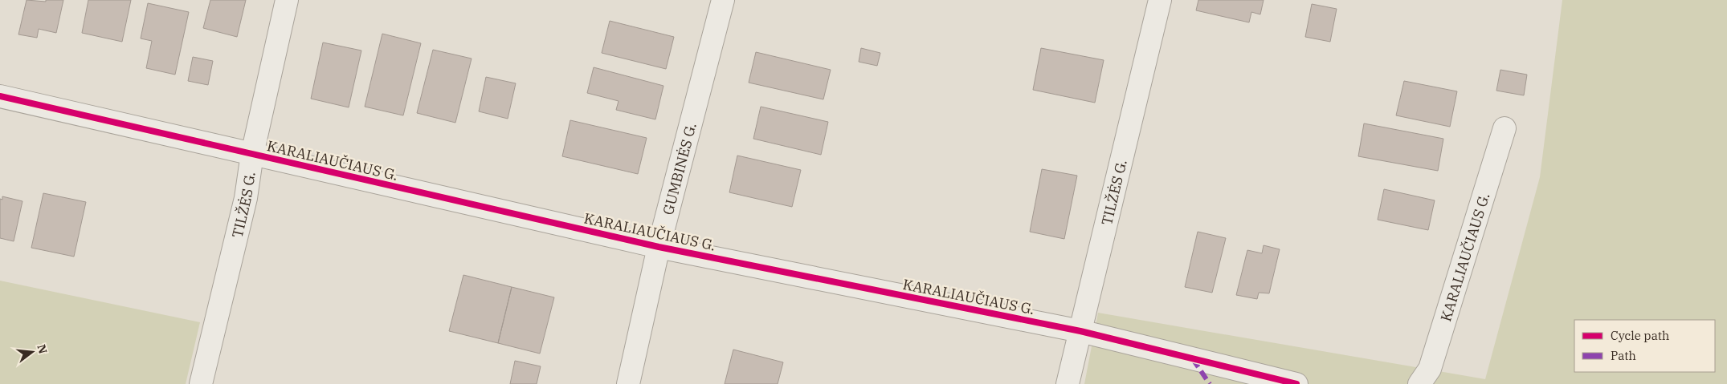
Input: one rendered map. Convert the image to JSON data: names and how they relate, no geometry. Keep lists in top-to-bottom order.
{
  "streets": {
    "street": ["KARALIAUČIAUS G.", "GUMBINĖS G.", "TILŽĖS G."]
  },
  "crossings": [
    ["KARALIAUČIAUS G.", "GUMBINĖS G."],
    ["KARALIAUČIAUS G.", "TILŽĖS G."]
  ],
  "legend": ["Cycle path", "Path"],
  "north": "right"
}
